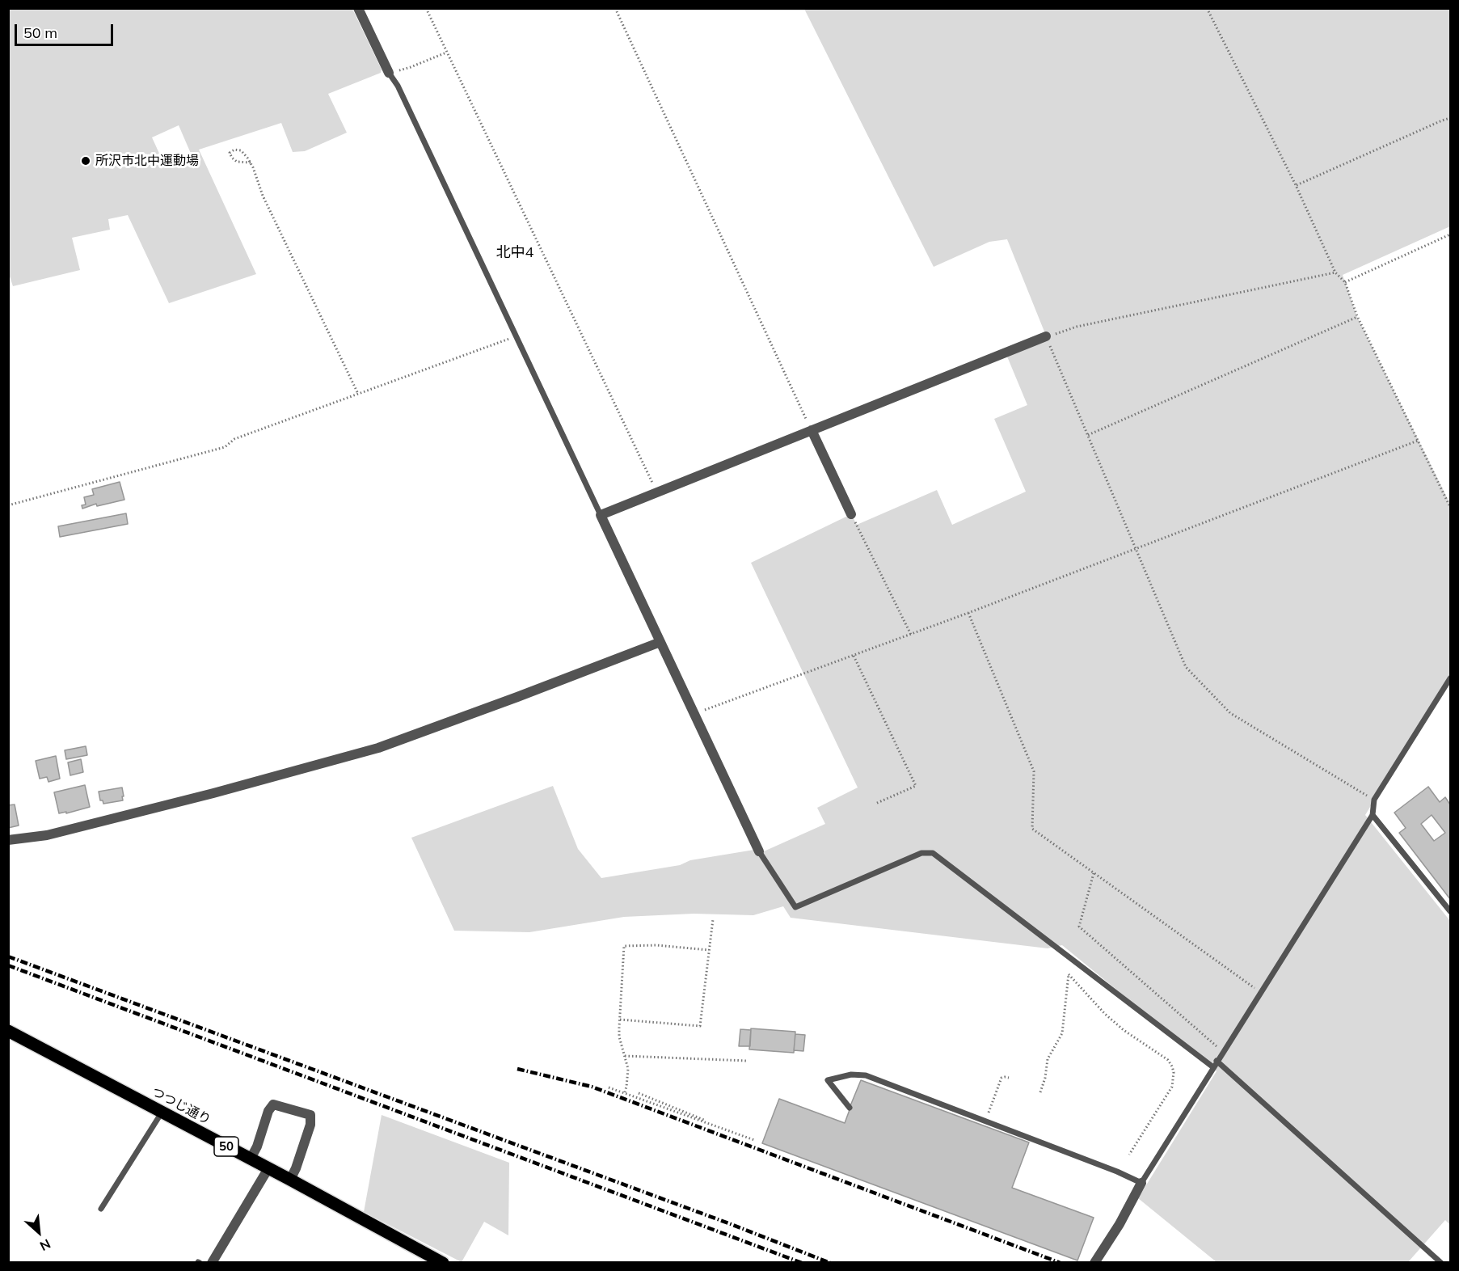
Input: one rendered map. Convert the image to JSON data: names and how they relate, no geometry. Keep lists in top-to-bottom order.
{
  "streets": {
    "main road": ["つつじ通り", "50"]
  },
  "districts": ["北中4"],
  "places": ["所沢市北中運動場"],
  "scale_bar": "50 m",
  "north": "bottom right"
}
